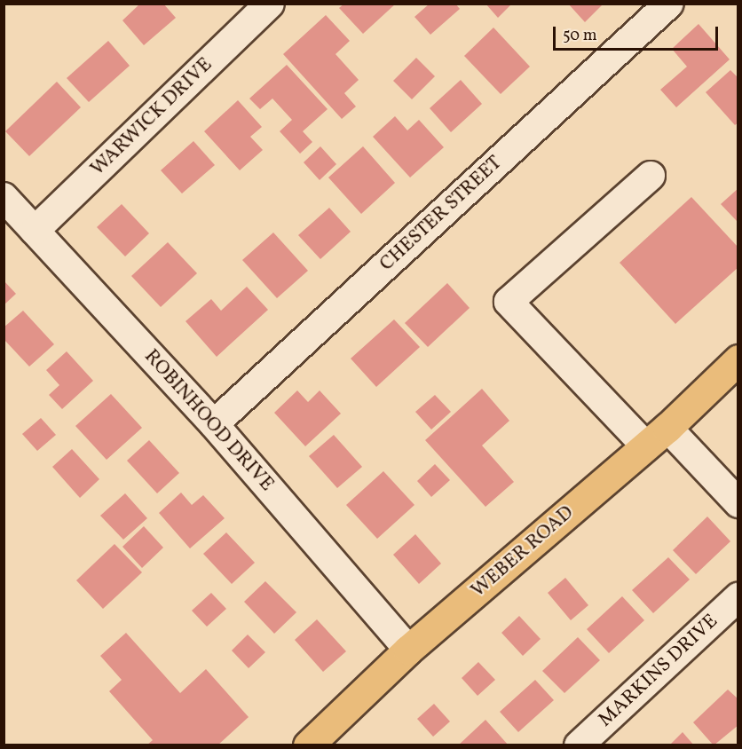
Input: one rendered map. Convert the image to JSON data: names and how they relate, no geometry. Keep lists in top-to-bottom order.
{
  "streets": {
    "main road": ["WEBER ROAD"],
    "street": [
      "WARWICK DRIVE",
      "CHESTER STREET",
      "ROBINHOOD DRIVE",
      "MARKINS DRIVE"
    ]
  },
  "crossings": [
    ["WARWICK DRIVE", "ROBINHOOD DRIVE"],
    ["CHESTER STREET", "ROBINHOOD DRIVE"],
    ["ROBINHOOD DRIVE", "WEBER ROAD"]
  ],
  "scale_bar": "50 m"
}
